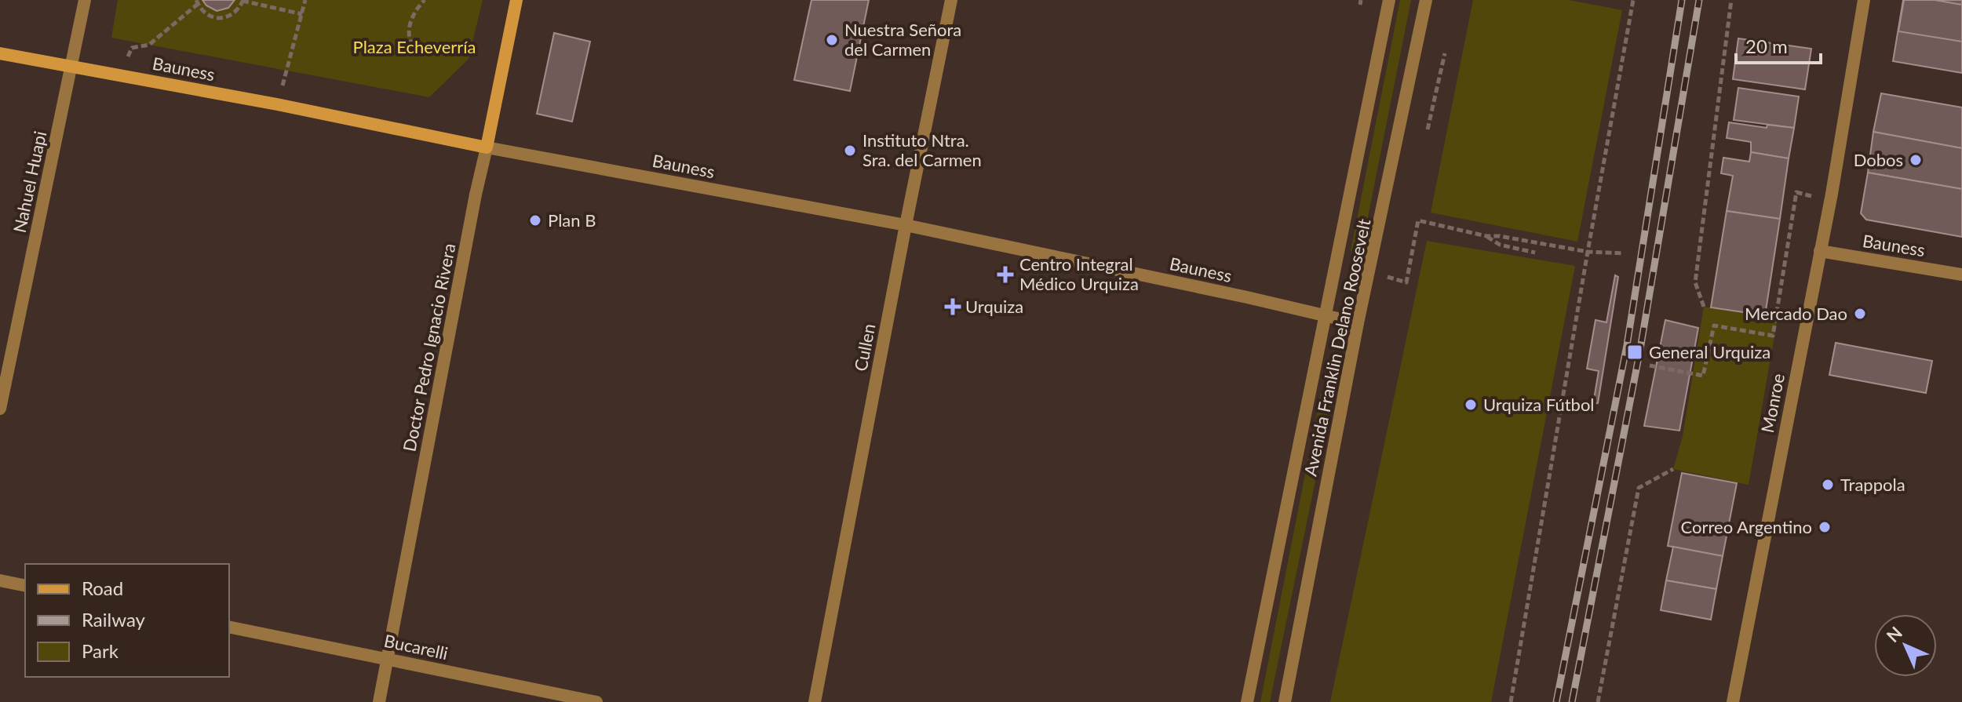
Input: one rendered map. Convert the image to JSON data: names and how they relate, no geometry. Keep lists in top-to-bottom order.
{
  "streets": {
    "main road": ["Bauness", "Doctor Pedro Ignacio Rivera"],
    "street": [
      "Nahuel Huapi",
      "Cullen",
      "Avenida Franklin Delano Roosevelt",
      "Monroe",
      "Bucarelli"
    ]
  },
  "crossings": [
    ["Bauness", "Nahuel Huapi"],
    ["Bauness", "Doctor Pedro Ignacio Rivera"],
    ["Bauness", "Cullen"],
    ["Bauness", "Avenida Franklin Delano Roosevelt"],
    ["Bauness", "Monroe"],
    ["Doctor Pedro Ignacio Rivera", "Bucarelli"]
  ],
  "parks": ["Plaza Echeverría"],
  "places": {
    "other": [
      "Nuestra Señora del Carmen",
      "Instituto Ntra. Sra. del Carmen",
      "Dobos",
      "Plan B",
      "Mercado Dao",
      "Urquiza Fútbol",
      "Trappola",
      "Correo Argentino"
    ],
    "health": ["Centro Integral Médico Urquiza", "Urquiza"],
    "transit": ["General Urquiza"]
  },
  "legend": ["Road", "Railway", "Park"],
  "scale_bar": "20 m",
  "north": "top left"
}
